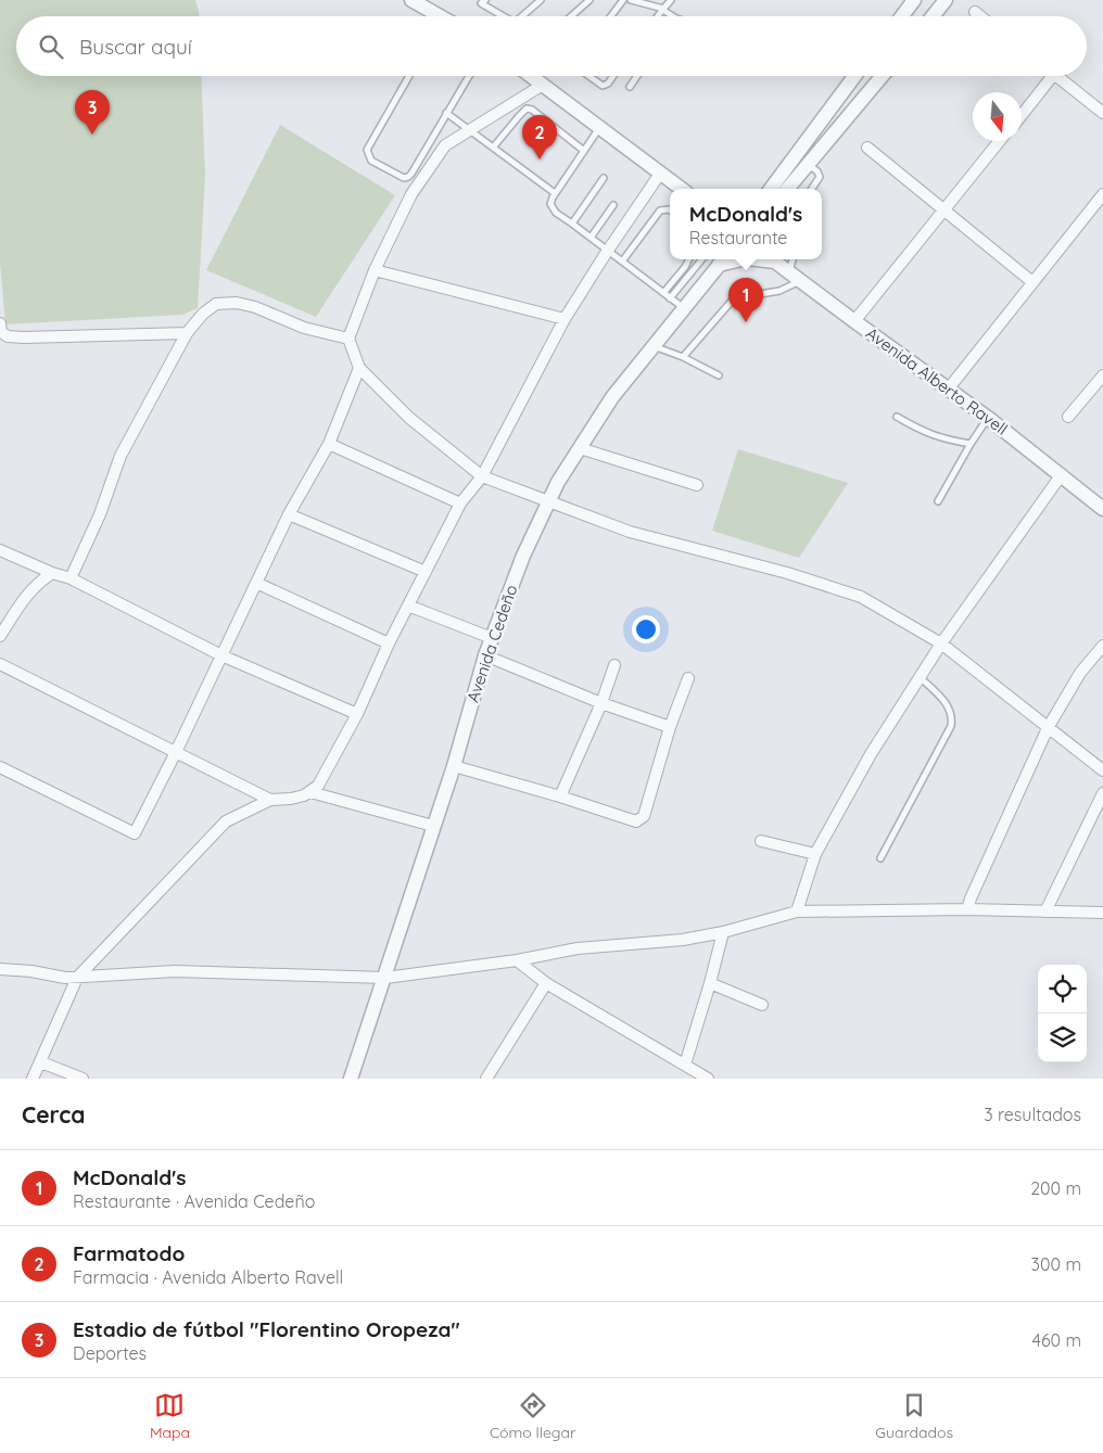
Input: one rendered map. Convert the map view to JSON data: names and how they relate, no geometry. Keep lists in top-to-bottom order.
{
  "streets": {
    "street": ["Avenida Alberto Ravell", "Avenida Cedeño"]
  },
  "north": "bottom",
  "page": {
    "search": "Buscar aquí",
    "pins": ["3", "2", "1"],
    "popup": ["McDonald's", "Restaurante"],
    "heading": ["Cerca", "3 resultados"],
    "list": [
      {
        "mark": "1",
        "name": "McDonald's",
        "note": "Restaurante · Avenida Cedeño",
        "value": "200 m"
      },
      {
        "mark": "2",
        "name": "Farmatodo",
        "note": "Farmacia · Avenida Alberto Ravell",
        "value": "300 m"
      },
      {
        "mark": "3",
        "name": "Estadio de fútbol \"Florentino Oropeza\"",
        "note": "Deportes",
        "value": "460 m"
      }
    ],
    "nav": ["Mapa", "Cómo llegar", "Guardados"]
  }
}
